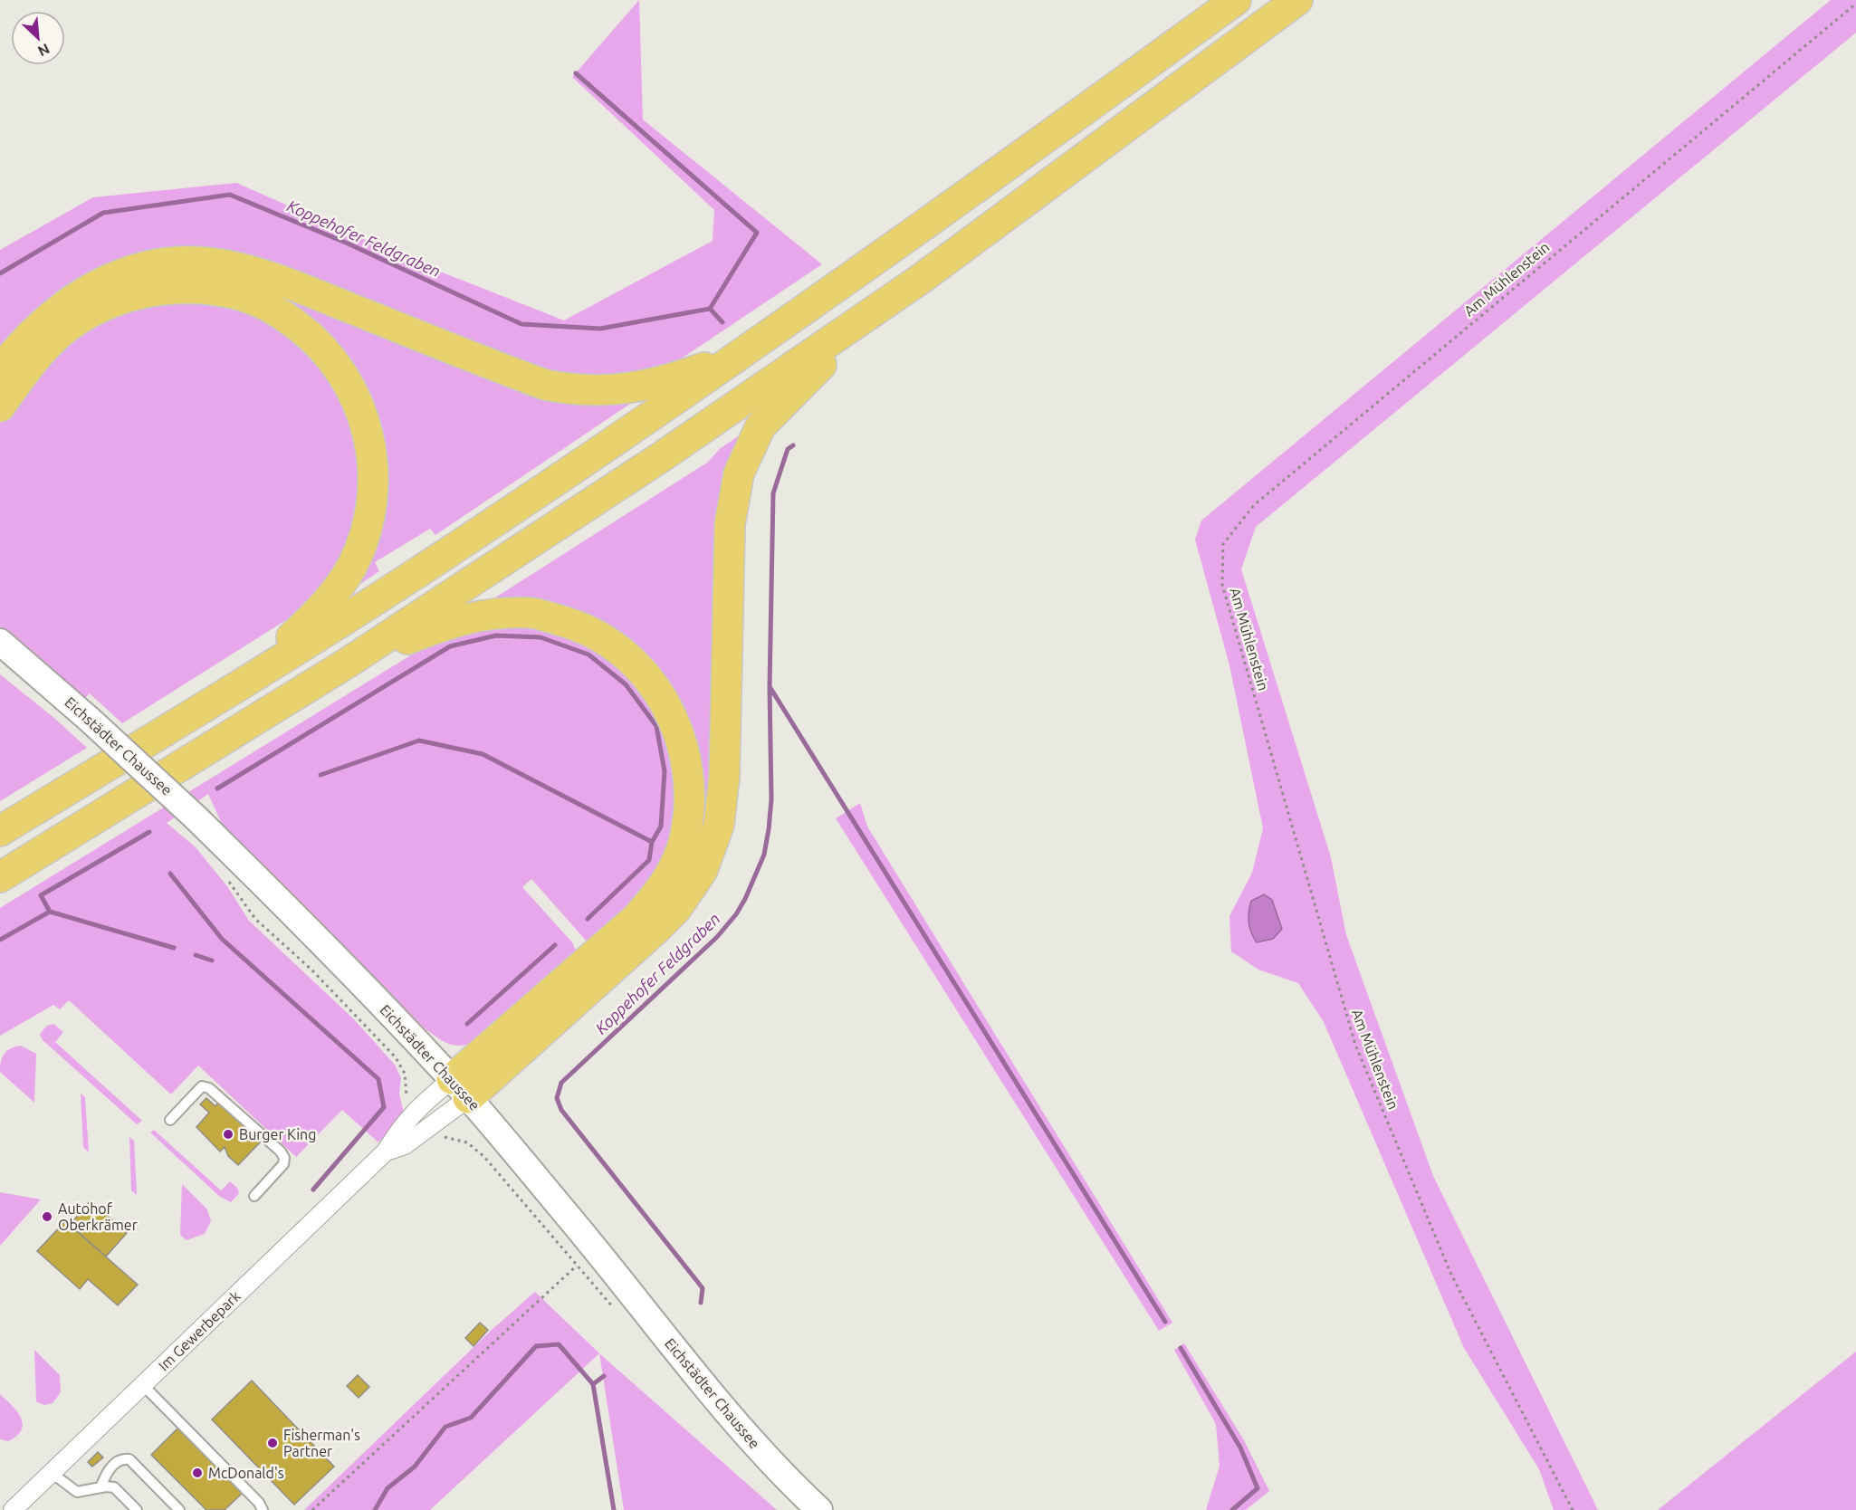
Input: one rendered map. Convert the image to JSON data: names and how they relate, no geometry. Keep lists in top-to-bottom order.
{
  "streets": {
    "main road": ["Eichstädter Chaussee"],
    "street": ["Im Gewerbepark"],
    "path": ["Am Mühlenstein"]
  },
  "crossings": [
    ["Eichstädter Chaussee", "Im Gewerbepark"]
  ],
  "water": ["Koppehofer Feldgraben"],
  "places": [
    "Burger King",
    "Autohof Oberkrämer",
    "Fisherman's Partner",
    "McDonald's"
  ],
  "north": "bottom right"
}
